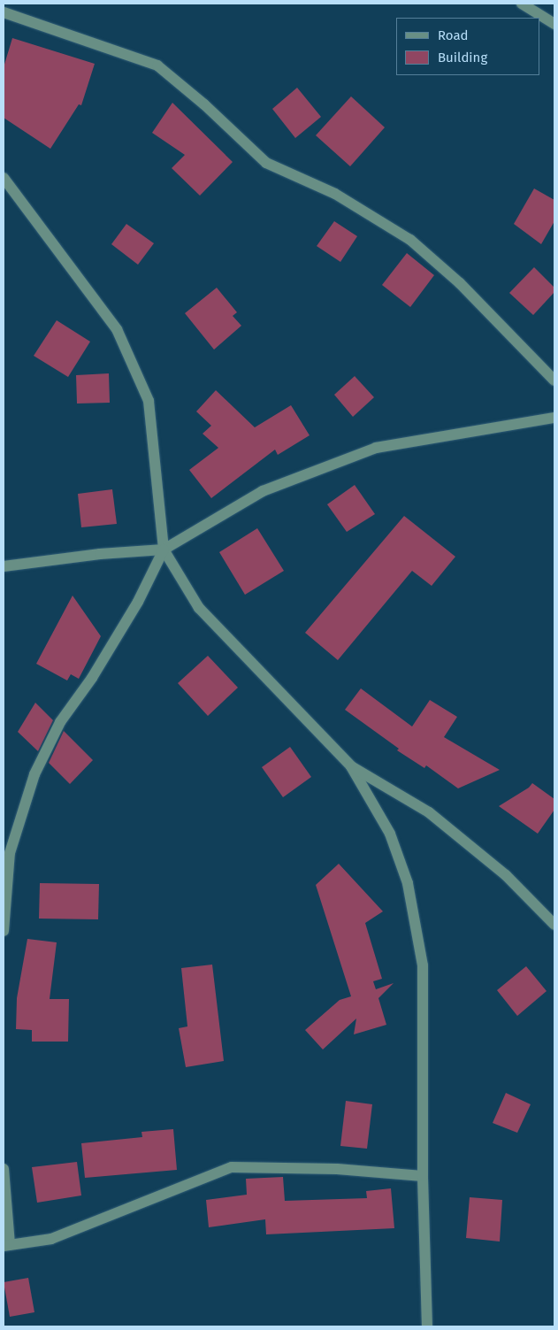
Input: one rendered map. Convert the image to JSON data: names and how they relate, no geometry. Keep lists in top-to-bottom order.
{
  "legend": ["Road", "Building"]
}
